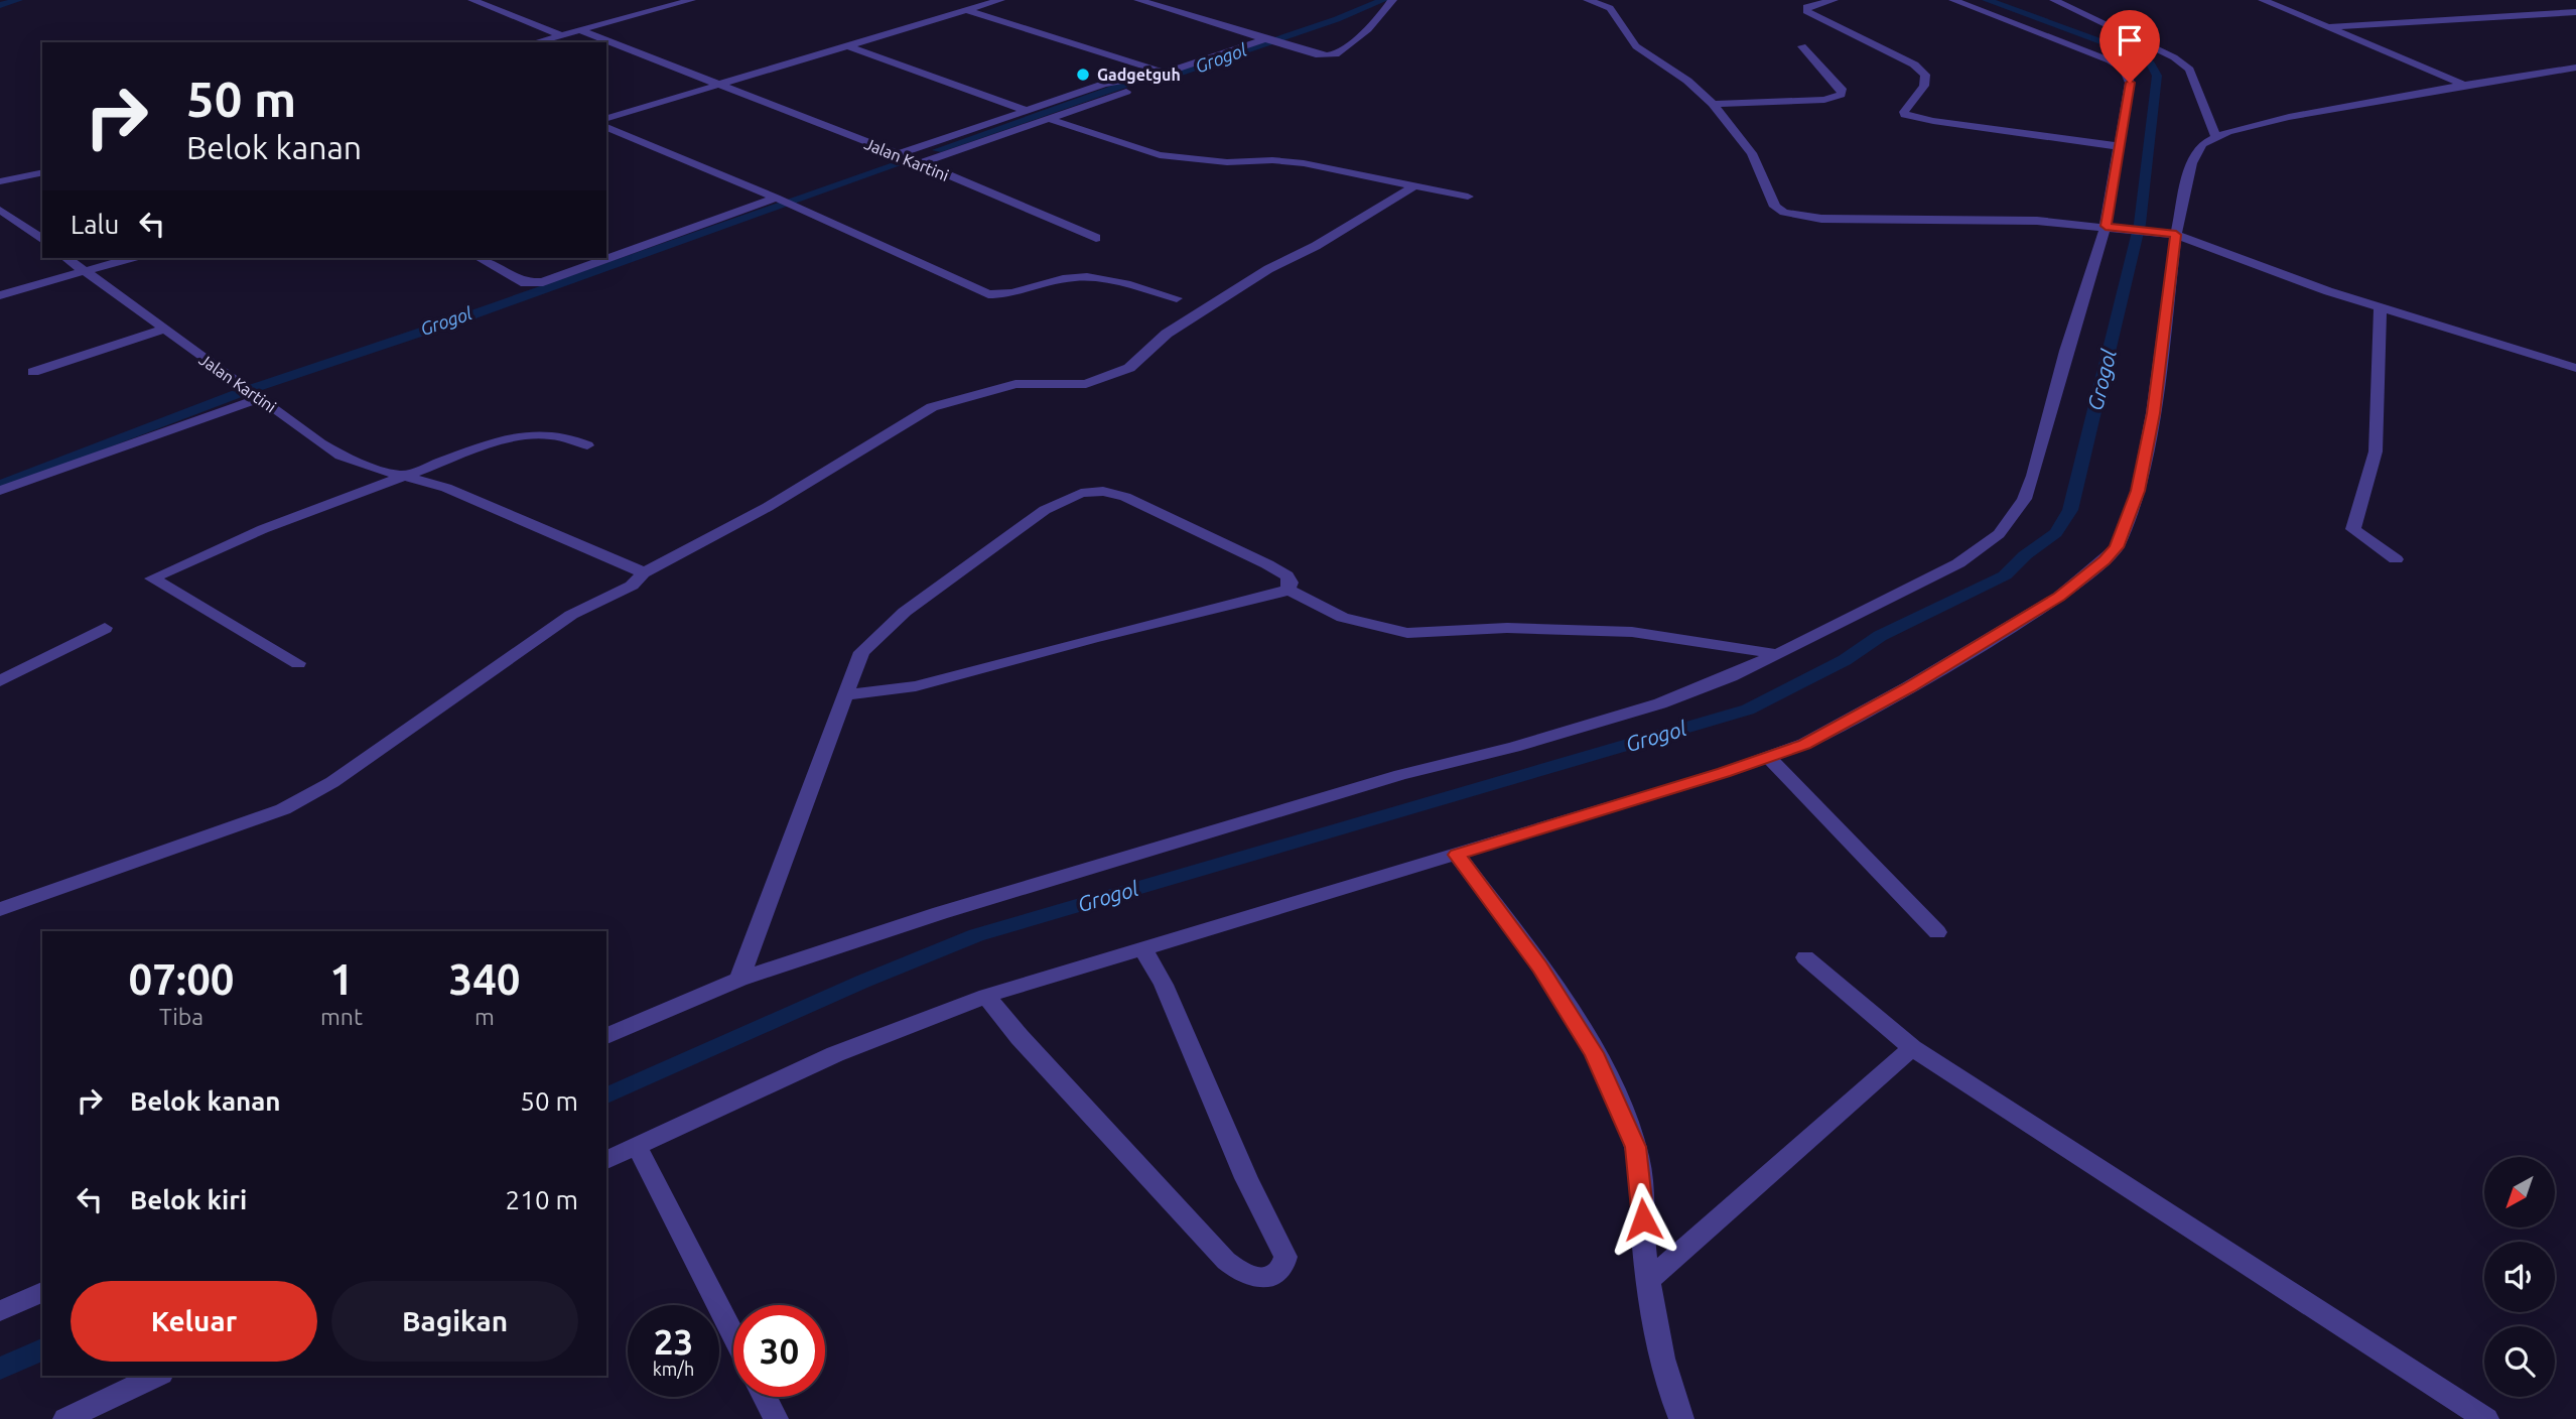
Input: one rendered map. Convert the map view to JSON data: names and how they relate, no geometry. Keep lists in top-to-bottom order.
{
  "streets": {
    "street": ["Jalan Kartini"]
  },
  "water": ["Grogol"],
  "places": ["Gadgetguh"],
  "north": "bottom left",
  "page": {
    "turn": ["50 m", "Belok kanan"],
    "then": "Lalu",
    "eta": [
      "07:00",
      "Tiba",
      "1",
      "mnt",
      "340",
      "m"
    ],
    "list": [
      {
        "name": "Belok kanan",
        "value": "50 m"
      },
      {
        "name": "Belok kiri",
        "value": "210 m"
      }
    ],
    "buttons": ["Keluar", "Bagikan"],
    "speed": "23 km/h",
    "limit": "30"
  }
}
